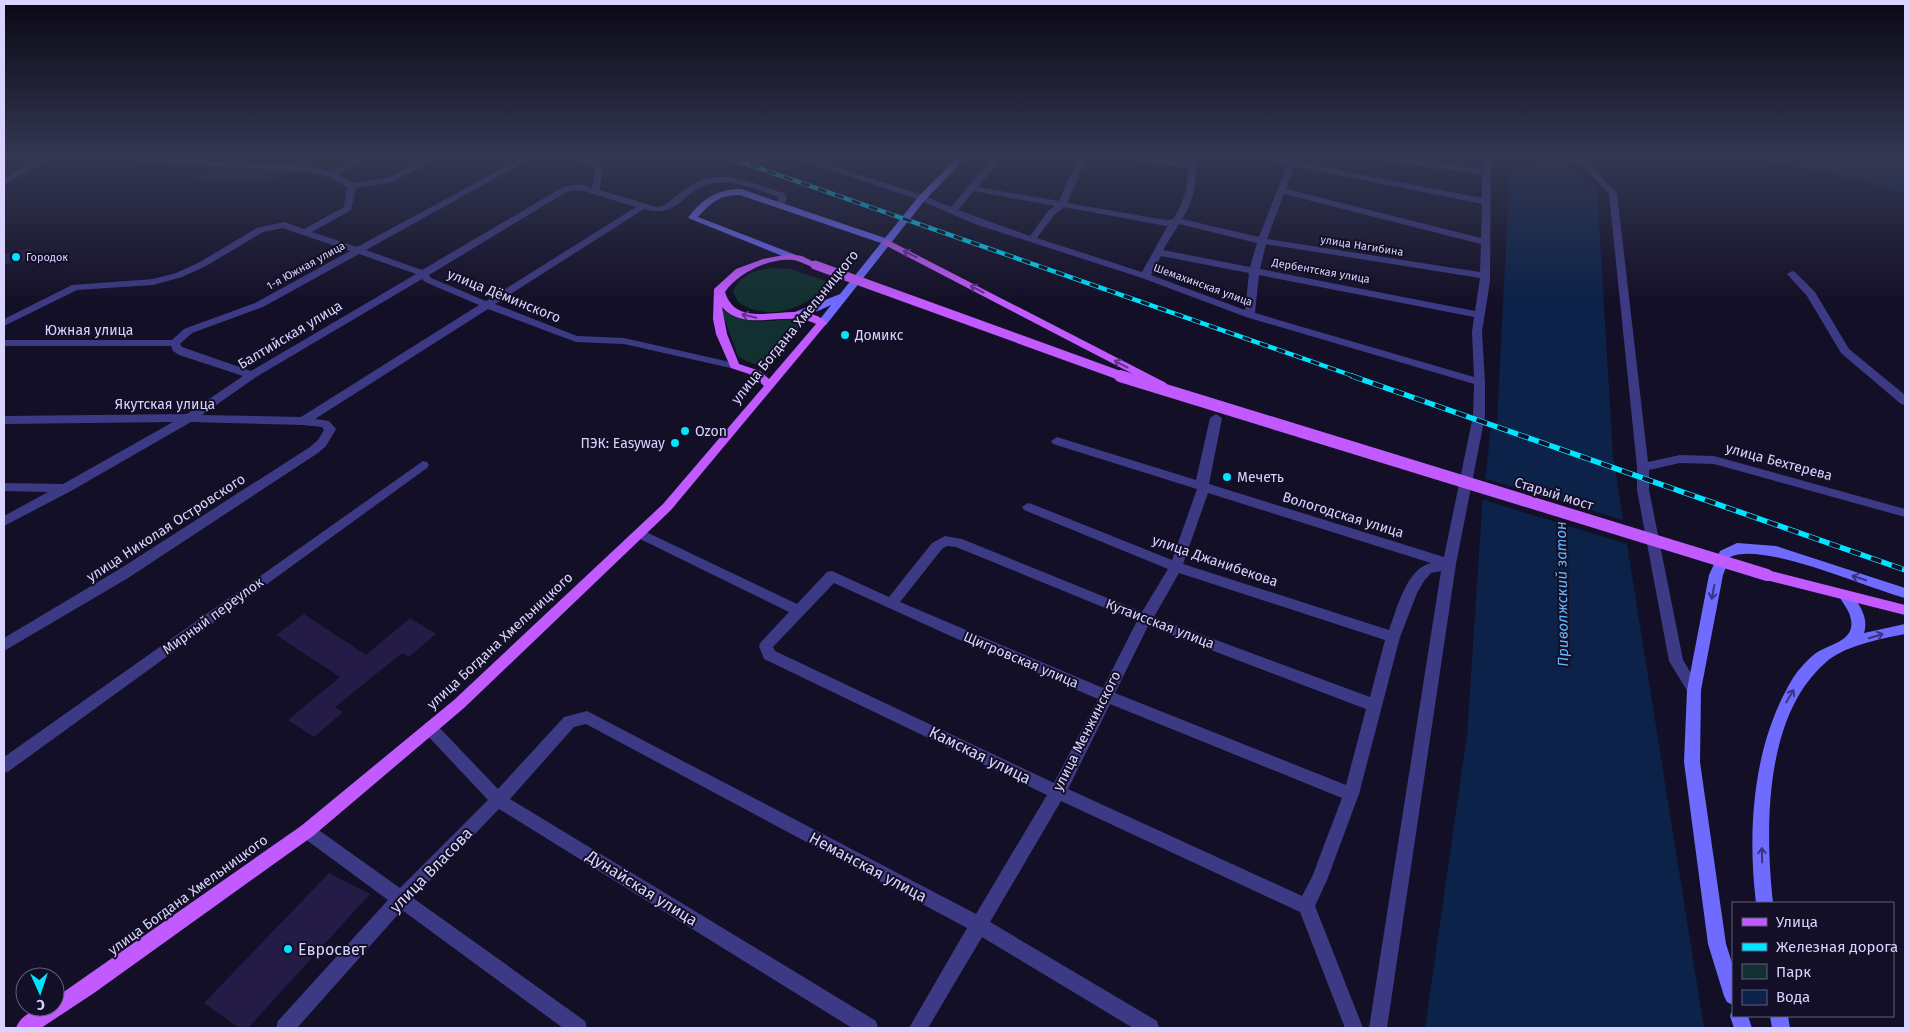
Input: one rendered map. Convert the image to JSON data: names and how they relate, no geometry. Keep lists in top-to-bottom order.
{
  "streets": {
    "main road": ["улица Богдана Хмельницкого", "Старый мост"],
    "street": [
      "улица Нагибина",
      "1-я Южная улица",
      "Дербентская улица",
      "Шемахинская улица",
      "улица Дёминского",
      "Южная улица",
      "Балтийская улица",
      "Якутская улица",
      "улица Бехтерева",
      "Вологодская улица",
      "улица Николая Островского",
      "улица Джанибекова",
      "Мирный переулок",
      "Кутаисская улица",
      "Щигровская улица",
      "улица Менжинского",
      "Камская улица",
      "Неманская улица",
      "улица Власова",
      "Дунайская улица"
    ]
  },
  "crossings": [
    ["1-я Южная улица", "улица Дёминского"],
    ["1-я Южная улица", "Южная улица"],
    ["улица Дёминского", "Балтийская улица"],
    ["улица Богдана Хмельницкого", "Дунайская улица"],
    ["Балтийская улица", "Якутская улица"],
    ["Якутская улица", "улица Николая Островского"],
    ["Вологодская улица", "улица Менжинского"],
    ["улица Джанибекова", "улица Менжинского"],
    ["Кутаисская улица", "Щигровская улица"],
    ["Кутаисская улица", "улица Менжинского"],
    ["Щигровская улица", "улица Менжинского"],
    ["Щигровская улица", "Камская улица"],
    ["улица Менжинского", "Камская улица"],
    ["улица Менжинского", "Неманская улица"],
    ["Неманская улица", "улица Власова"],
    ["улица Власова", "Дунайская улица"]
  ],
  "water": ["Приволжский затон"],
  "places": [
    "Городок",
    "Домикс",
    "Ozon",
    "ПЭК: Easyway",
    "Мечеть",
    "Евросвет"
  ],
  "legend": [
    "Улица",
    "Железная дорога",
    "Парк",
    "Вода"
  ],
  "north": "bottom"
}
